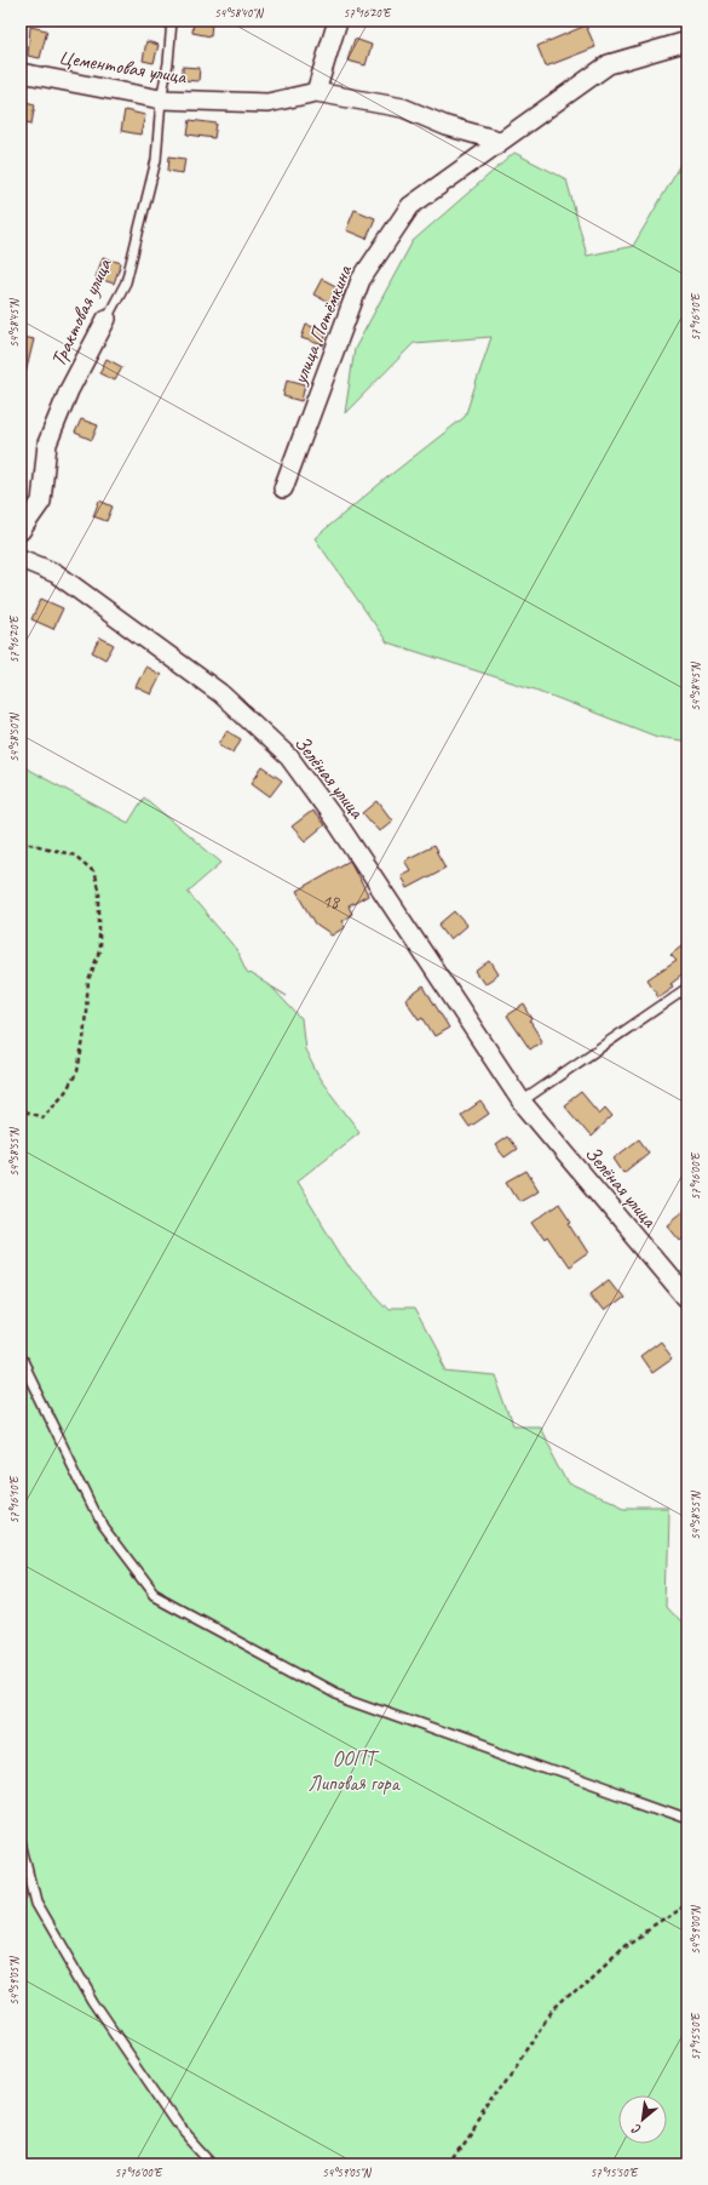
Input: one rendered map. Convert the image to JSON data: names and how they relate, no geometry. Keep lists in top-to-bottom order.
{
  "streets": {
    "street": [
      "Цементовая улица",
      "Трактовая улица",
      "улица Потёмкина",
      "Зелёная улица"
    ]
  },
  "crossings": [
    ["Цементовая улица", "Трактовая улица"],
    ["Цементовая улица", "улица Потёмкина"]
  ],
  "parks": ["ООПТ Липовая гора"],
  "house_numbers": ["18"],
  "north": "bottom left",
  "coordinates": [
    "54°58'40\"N",
    "57°16'20\"E",
    "57°16'10\"E",
    "54°58'45\"N",
    "54°58'50\"N",
    "54°58'55\"N",
    "57°16'00\"E",
    "54°59'00\"N",
    "54°59'05\"N",
    "57°15'50\"E"
  ]
}
